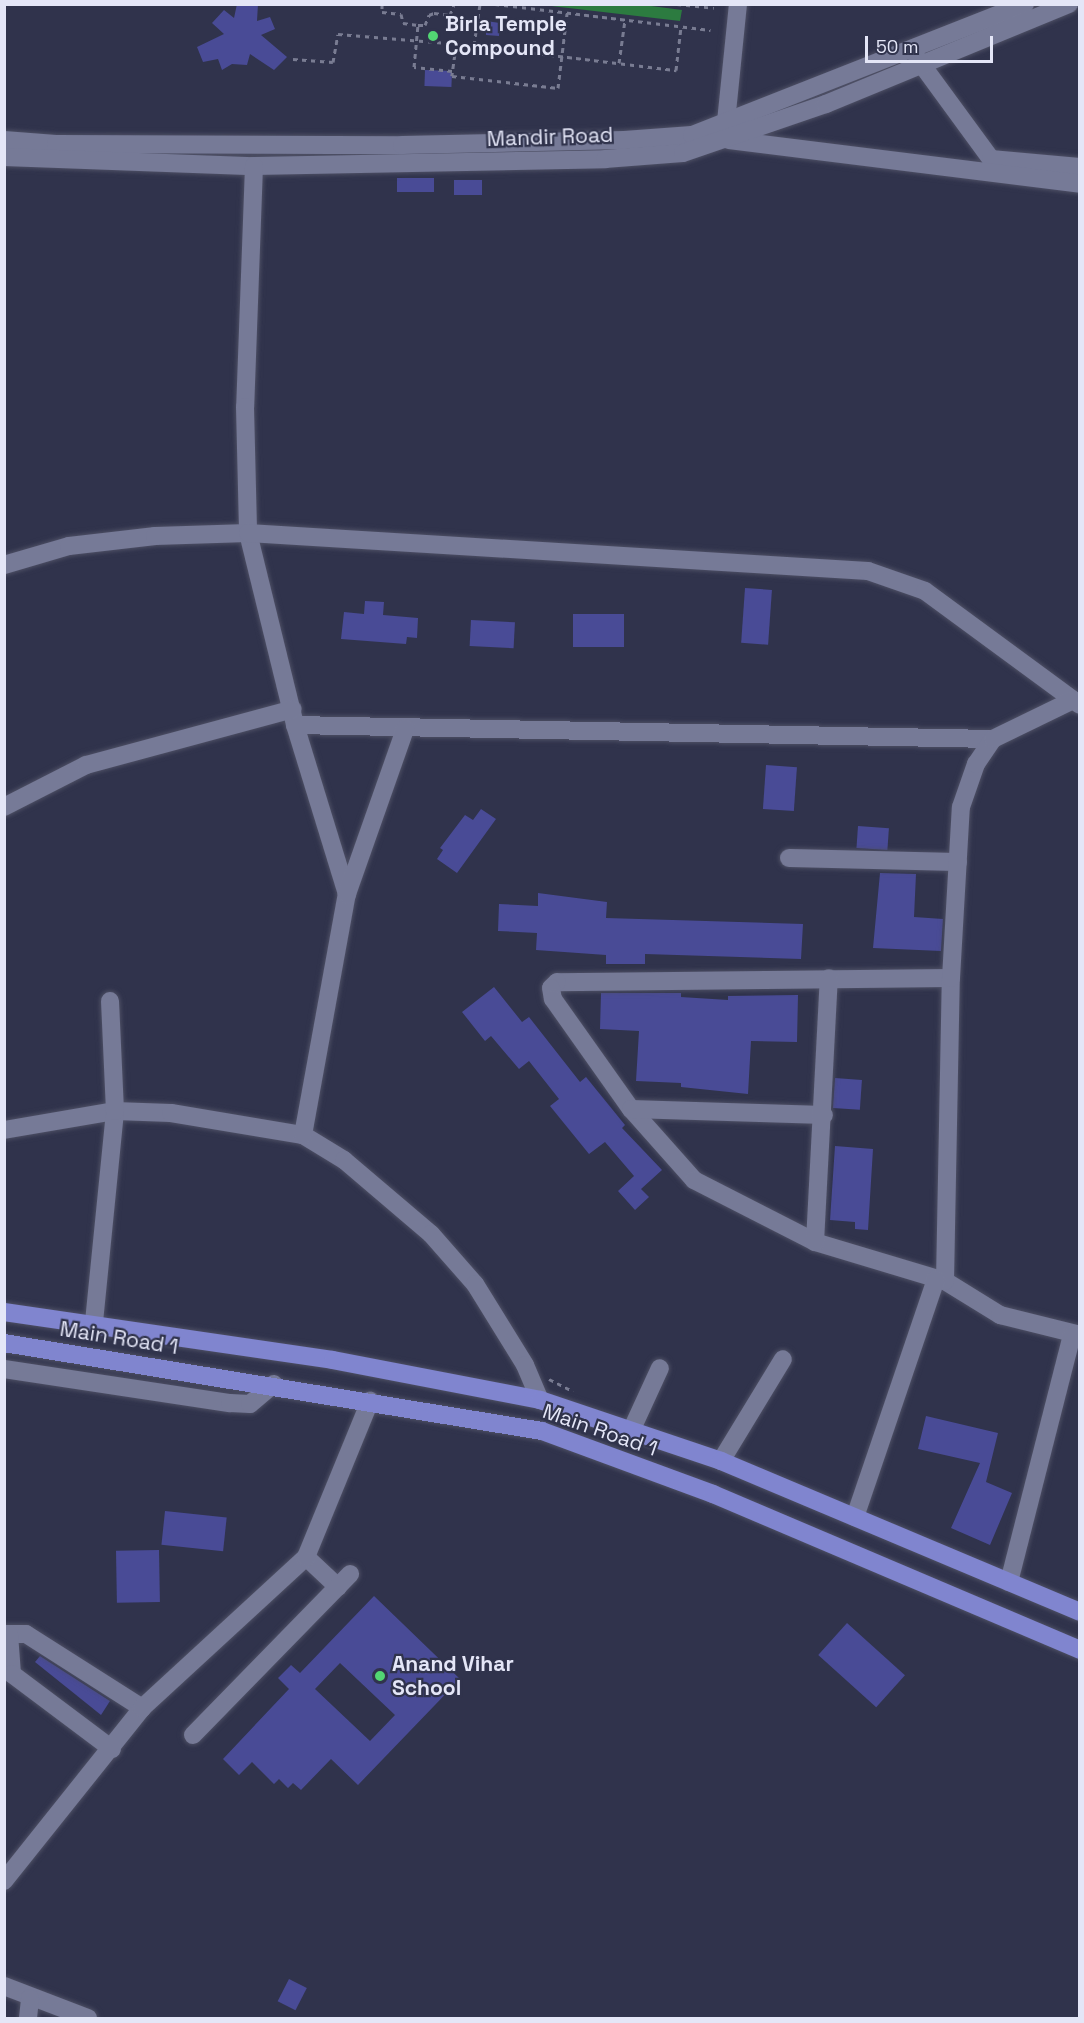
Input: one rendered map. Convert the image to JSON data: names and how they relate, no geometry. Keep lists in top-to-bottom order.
{
  "streets": {
    "main road": ["Main Road 1"],
    "street": ["Mandir Road"]
  },
  "places": ["Birla Temple Compound", "Anand Vihar School"],
  "scale_bar": "50 m"
}
